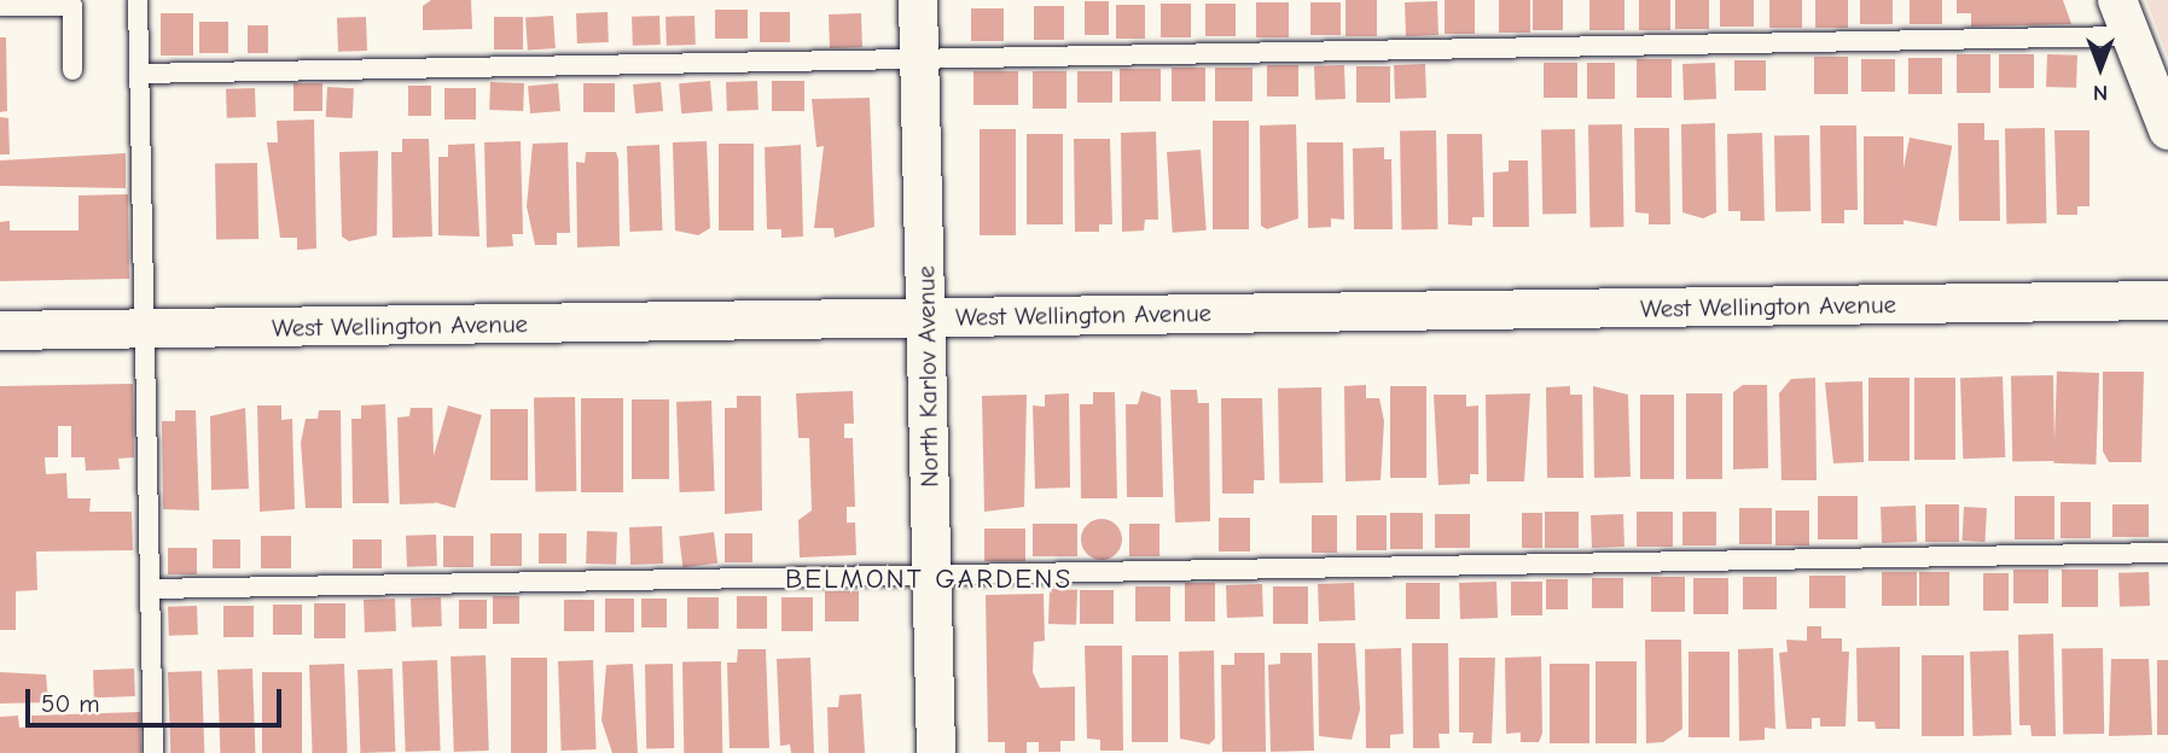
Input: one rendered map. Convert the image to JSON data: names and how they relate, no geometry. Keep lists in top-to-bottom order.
{
  "streets": {
    "street": ["West Wellington Avenue", "North Karlov Avenue"]
  },
  "crossings": [
    ["West Wellington Avenue", "North Karlov Avenue"]
  ],
  "districts": ["BELMONT GARDENS"],
  "scale_bar": "50 m",
  "north": "bottom"
}
